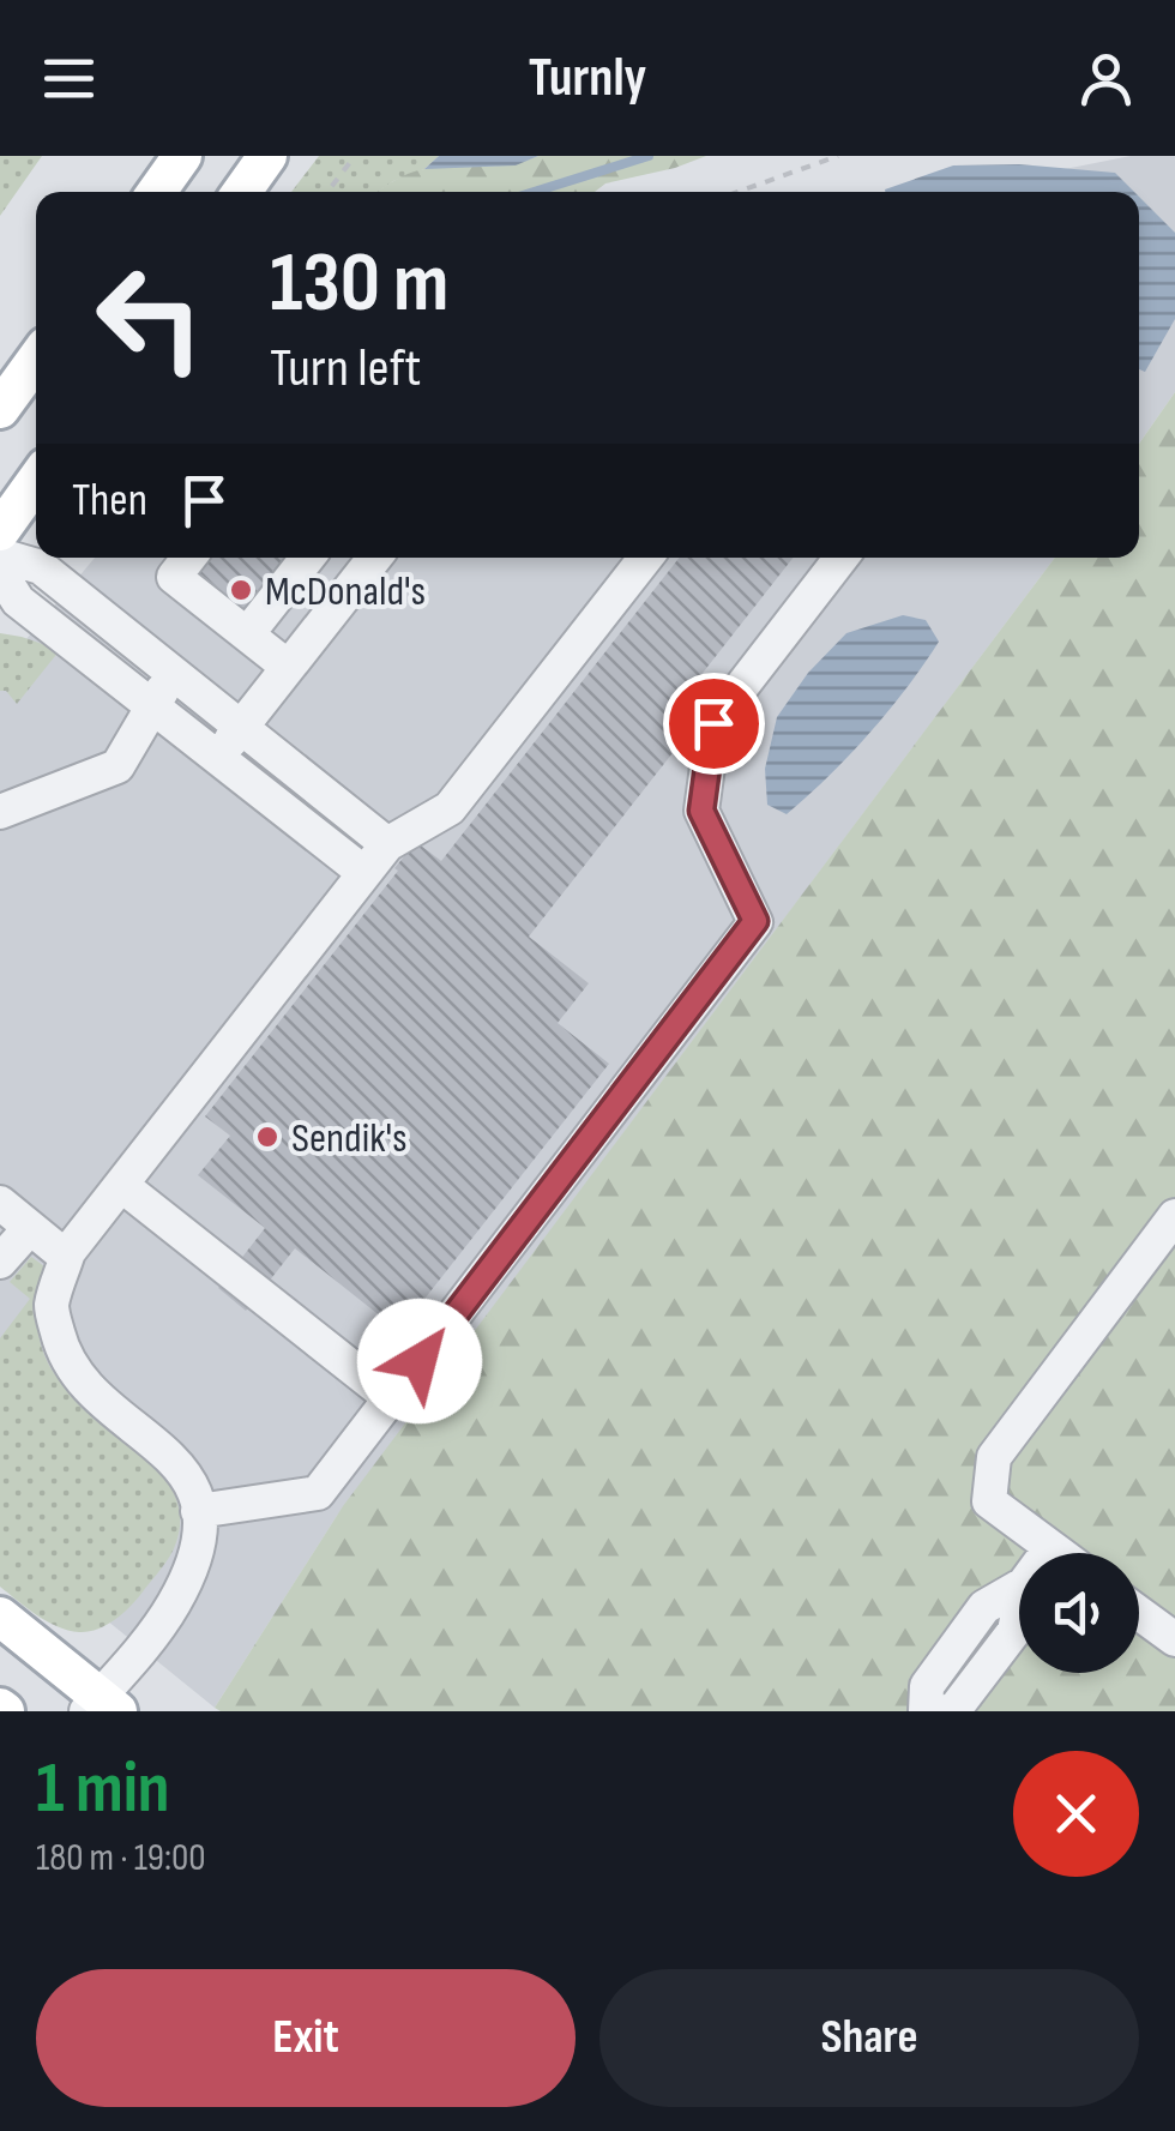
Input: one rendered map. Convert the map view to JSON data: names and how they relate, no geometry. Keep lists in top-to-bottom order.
{
  "places": ["McDonald's", "Sendik's"],
  "page": {
    "header": "Turnly",
    "turn": ["130 m", "Turn left"],
    "then": "Then",
    "heading": ["1 min", "180 m · 19:00"],
    "buttons": ["Exit", "Share"]
  }
}
